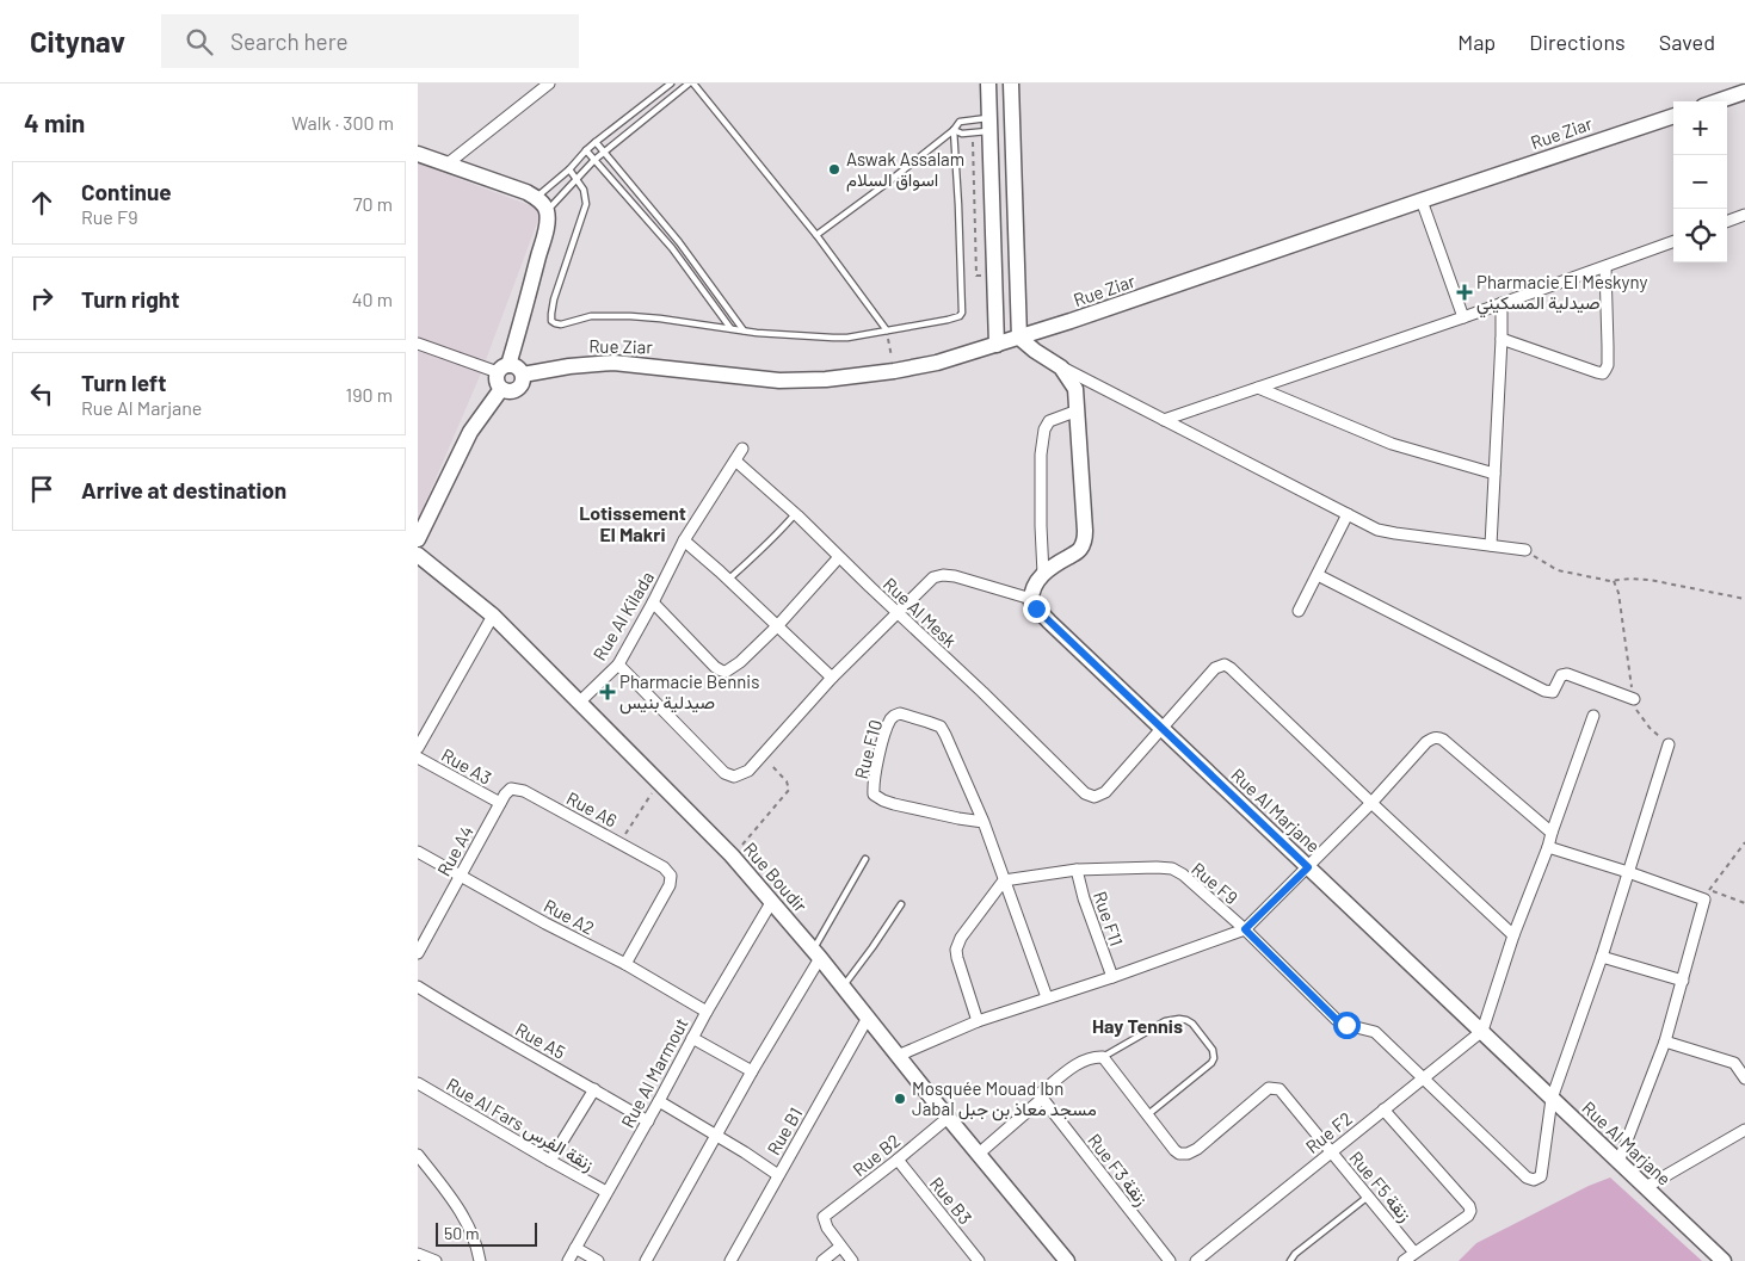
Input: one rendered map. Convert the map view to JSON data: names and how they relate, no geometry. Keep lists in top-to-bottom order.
{
  "streets": {
    "street": [
      "Rue Ziar",
      "Rue Al Mesk",
      "Rue Al Kilada",
      "Rue F10",
      "Rue A3",
      "Rue A6",
      "Rue Al Marjane",
      "Rue A4",
      "Rue Boudir",
      "Rue F9",
      "Rue A2",
      "Rue F11",
      "Rue A5",
      "Rue Al Marmout",
      "Rue Al Fars زنقة الفرس",
      "Rue B1",
      "Rue F2",
      "Rue B2",
      "Rue F3 زنقة",
      "Rue F5 زنقة",
      "Rue B3"
    ]
  },
  "crossings": [
    ["Rue Al Mesk", "Rue Al Kilada"],
    ["Rue Al Mesk", "Rue Al Marjane"],
    ["Rue Al Kilada", "Rue Boudir"],
    ["Rue F10", "Rue F9"],
    ["Rue A3", "Rue A6"],
    ["Rue A3", "Rue A4"],
    ["Rue A6", "Rue A4"],
    ["Rue A6", "Rue A2"],
    ["Rue Al Marjane", "Rue F9"],
    ["Rue Al Marjane", "Rue F2"],
    ["Rue A4", "Rue A2"],
    ["Rue Boudir", "Rue Al Marmout"],
    ["Rue Boudir", "Rue B1"],
    ["Rue Boudir", "Rue B2"],
    ["Rue F9", "Rue F11"],
    ["Rue F9", "Rue F2"],
    ["Rue A2", "Rue Al Marmout"],
    ["Rue A5", "Rue Al Marmout"],
    ["Rue Al Marmout", "Rue Al Fars زنقة الفرس"],
    ["Rue F2", "Rue F5 زنقة"],
    ["Rue B2", "Rue B3"]
  ],
  "districts": ["Lotissement El Makri", "Hay Tennis"],
  "places": {
    "other": ["Aswak Assalam اسواق السلام", "Mosquée Mouad Ibn Jabal مسجد معاذ بن جبل"],
    "health": ["Pharmacie El Meskyny صيدلية المسكيني", "Pharmacie Bennis صيدلية بنيس"]
  },
  "scale_bar": "50 m",
  "page": {
    "header": "Citynav",
    "search": "Search here",
    "nav": ["Map", "Directions", "Saved"],
    "heading": ["4 min", "Walk · 300 m"],
    "map_buttons": ["+", "−"],
    "list": [
      ["Continue", "Rue F9", "70 m"],
      ["Turn right", "40 m"],
      ["Turn left", "Rue Al Marjane", "190 m"],
      "Arrive at destination"
    ],
    "scale": "50 m"
  }
}
